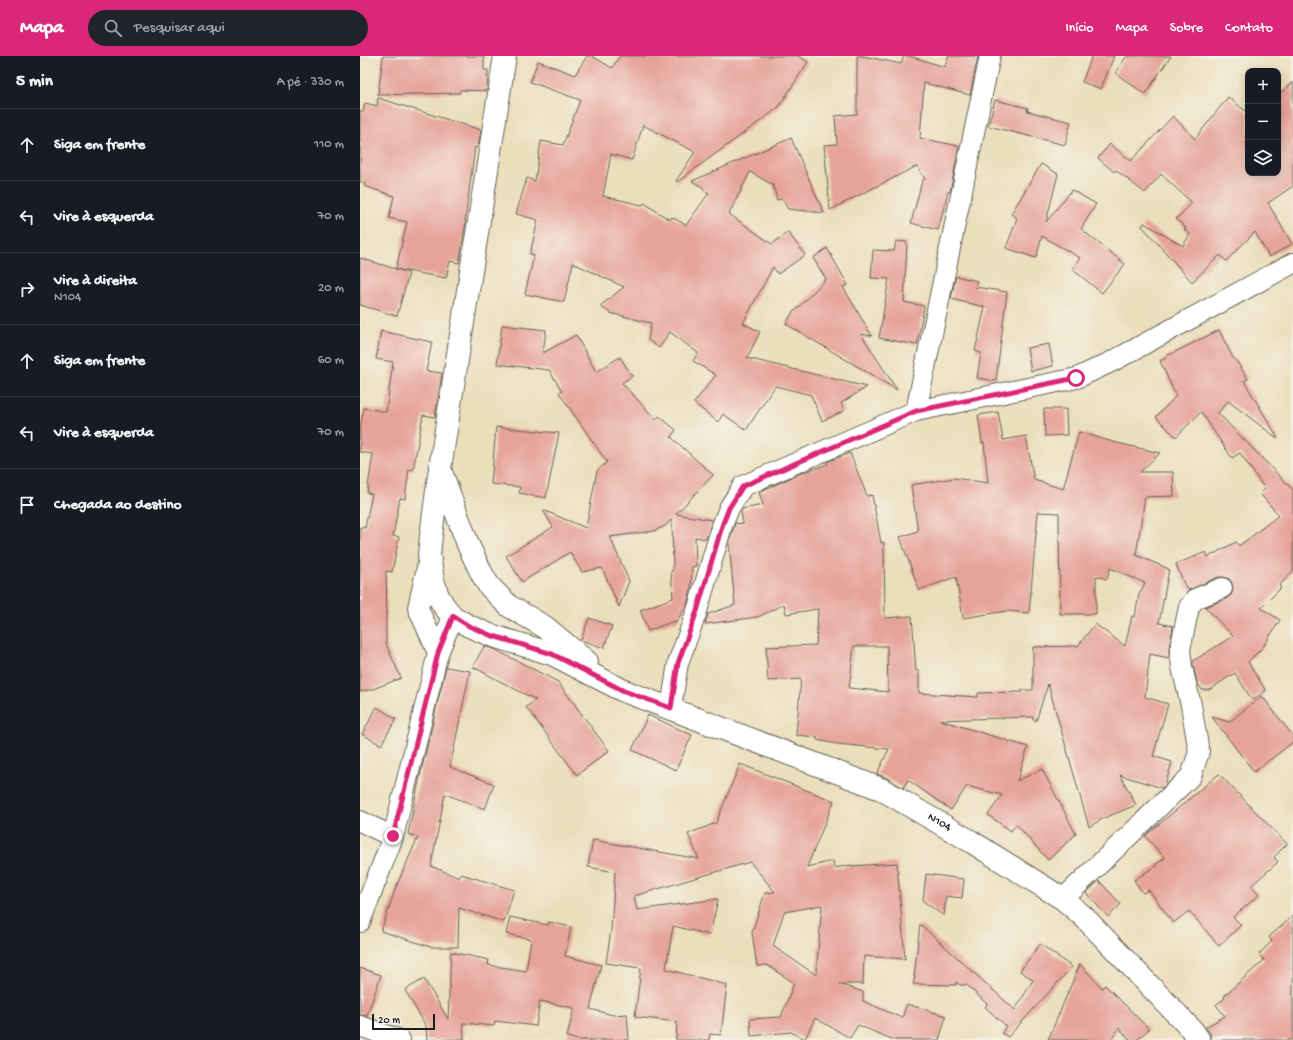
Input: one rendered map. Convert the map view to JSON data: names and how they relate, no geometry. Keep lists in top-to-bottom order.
{
  "streets": {
    "street": ["N104"]
  },
  "scale_bar": "20 m",
  "page": {
    "header": "Mapa",
    "search": "Pesquisar aqui",
    "nav": [
      "Início",
      "Mapa",
      "Sobre",
      "Contato"
    ],
    "heading": ["5 min", "A pé · 330 m"],
    "map_buttons": ["+", "−"],
    "list": [
      ["Siga em frente", "110 m"],
      ["Vire à esquerda", "70 m"],
      ["Vire à direita", "N104", "20 m"],
      ["Siga em frente", "60 m"],
      ["Vire à esquerda", "70 m"],
      "Chegada ao destino"
    ],
    "scale": "20 m"
  }
}
